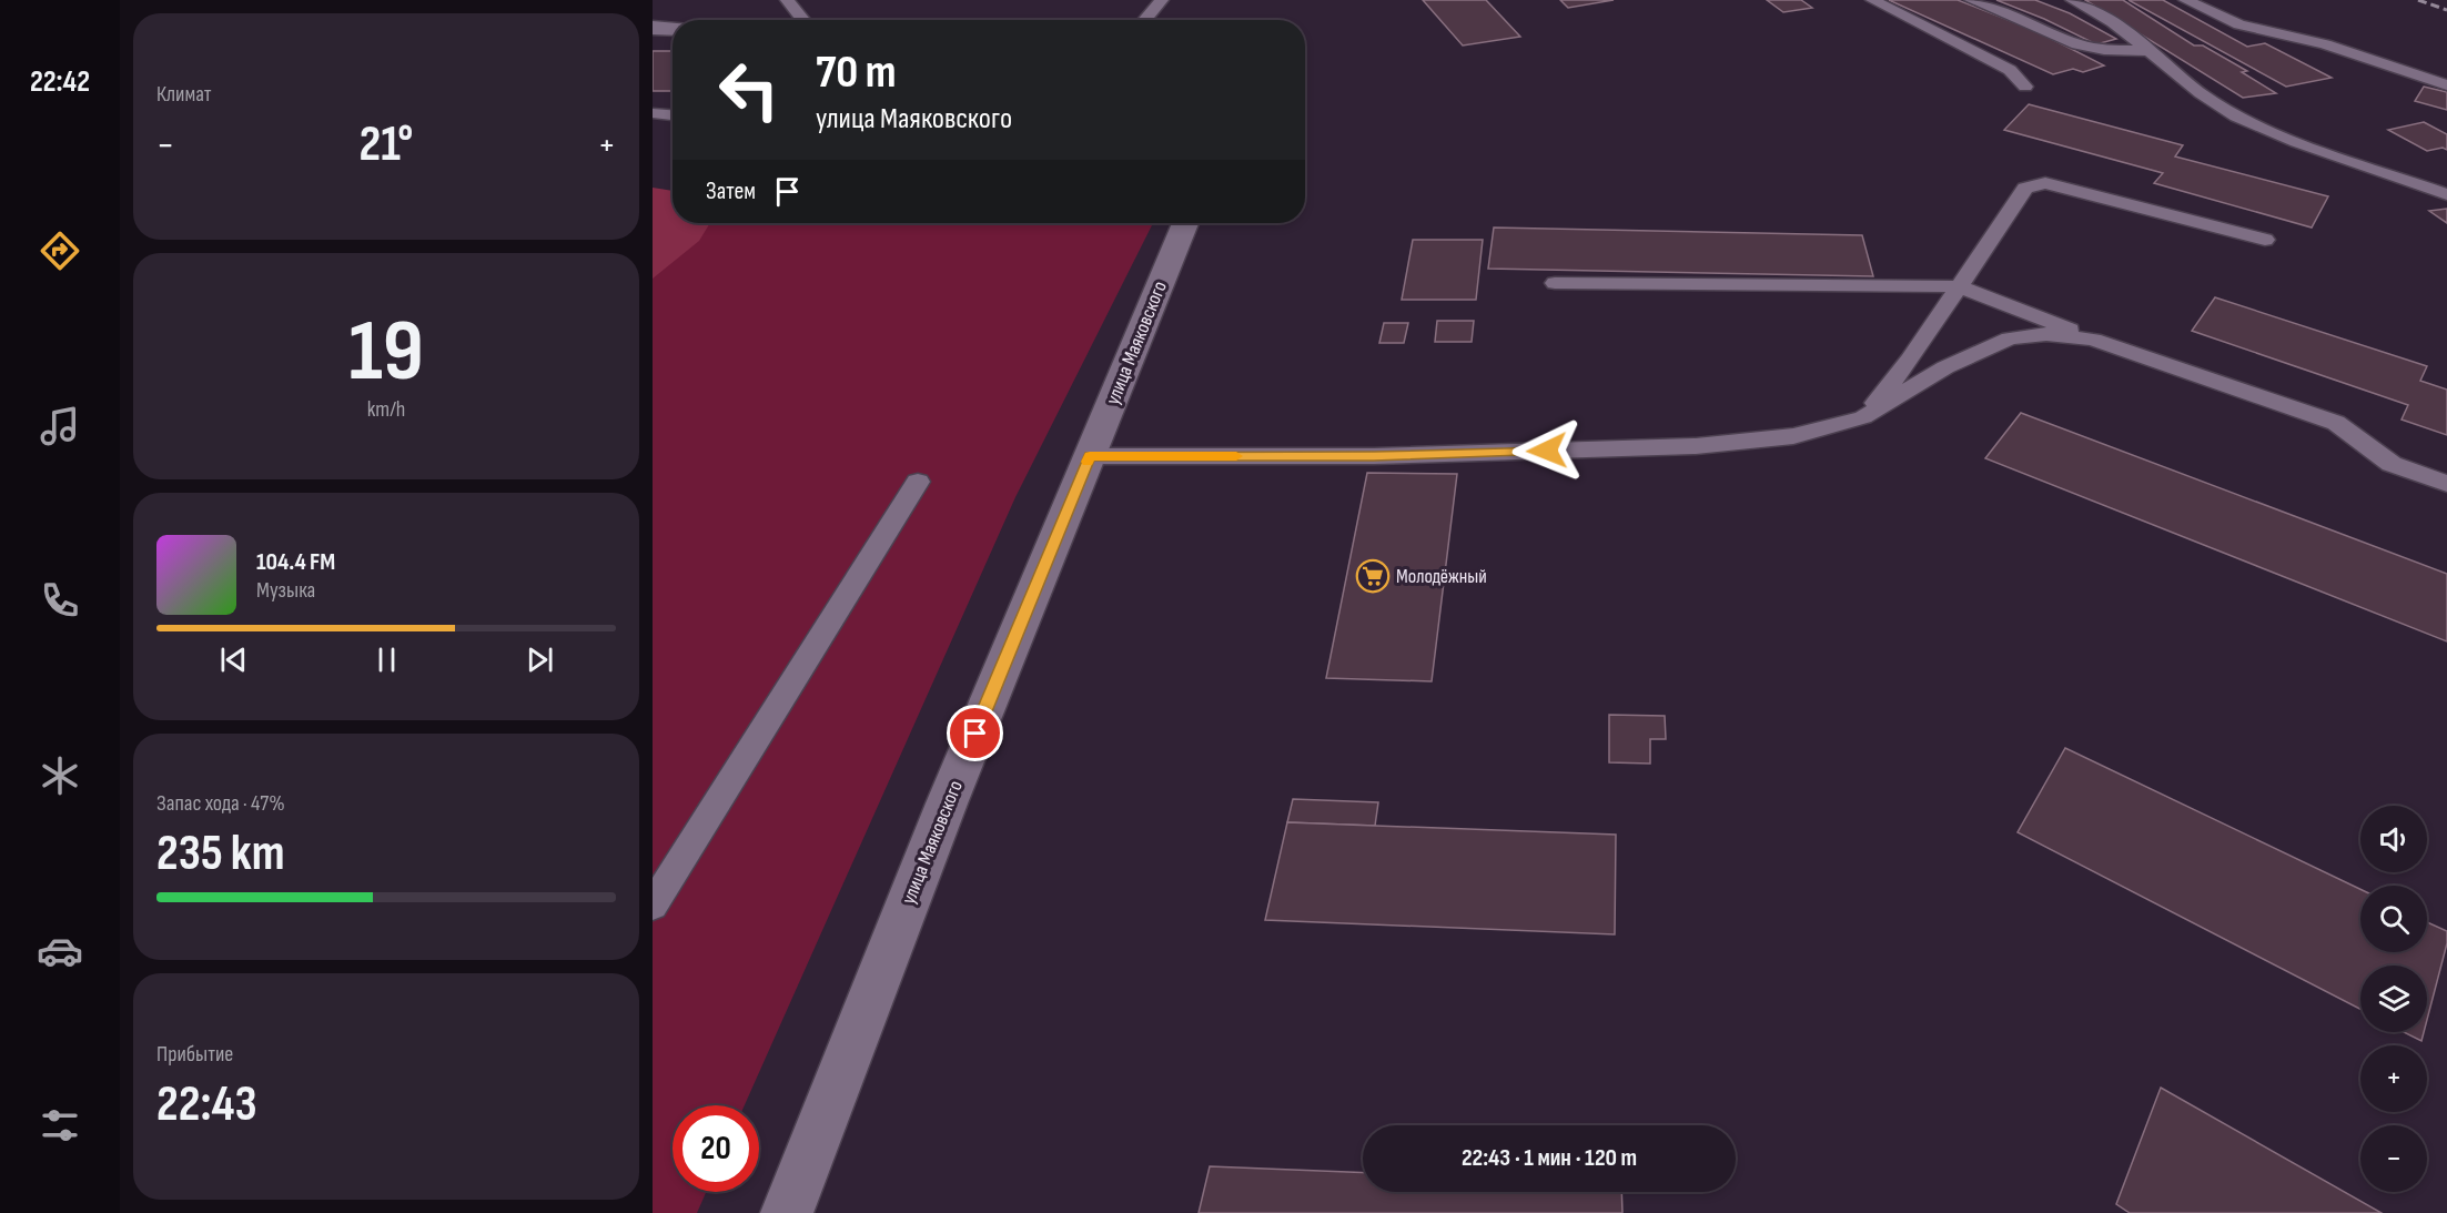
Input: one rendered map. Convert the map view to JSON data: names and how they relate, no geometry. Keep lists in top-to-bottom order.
{
  "streets": {
    "street": ["улица Маяковского"]
  },
  "places": {
    "supermarket": ["Молодёжный"]
  },
  "page": {
    "tabs": "22:42",
    "tile": [
      "Климат",
      ["19", "km/h"],
      ["Запас хода · 47%", "235 km"],
      ["Прибытие", "22:43"]
    ],
    "turn": ["70 m", "улица Маяковского"],
    "heat": ["−", "21°", "+"],
    "then": "Затем",
    "song": ["104.4 FM", "Музыка"],
    "map_buttons": ["+", "−"],
    "limit": "20",
    "trip": "22:43 · 1 мин · 120 m"
  }
}
